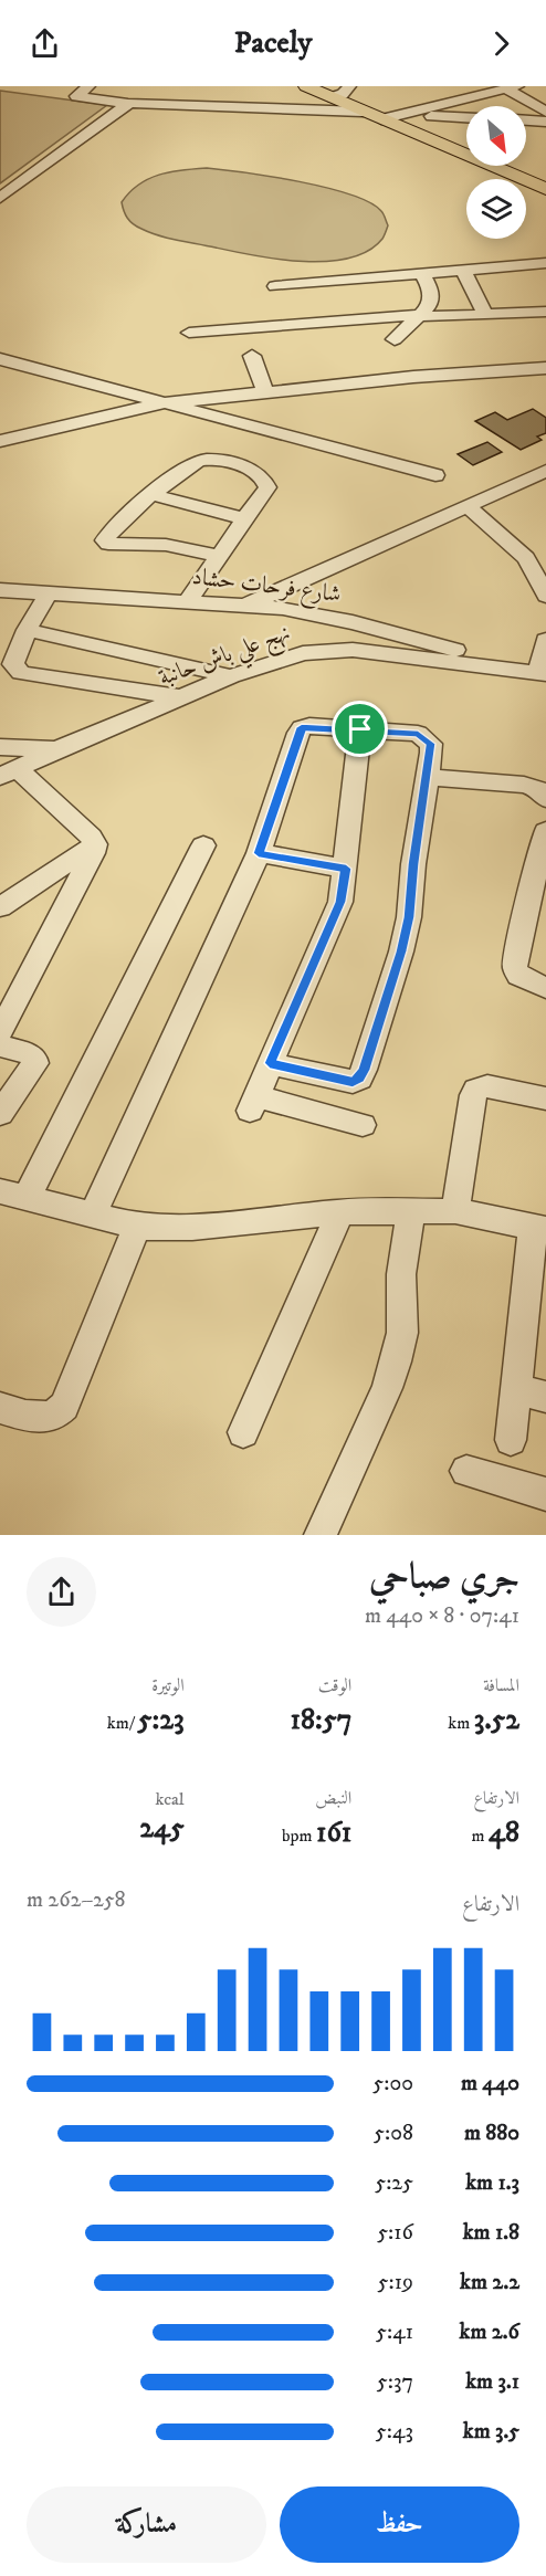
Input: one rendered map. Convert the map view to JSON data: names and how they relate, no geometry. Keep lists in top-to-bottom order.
{
  "streets": {
    "street": ["شارع فرحات حشاد", "نهج علي باش حانبة"]
  },
  "crossings": [
    ["شارع فرحات حشاد", "نهج علي باش حانبة"]
  ],
  "north": "bottom right",
  "page": {
    "header": "Pacely",
    "heading": ["جري صباحي", "07:41 · 8 × 440 m"],
    "stats": [
      ["المسافة", "3.52 km"],
      ["الوقت", "18:57"],
      ["الوتيرة", "5:23 /km"],
      ["الارتفاع", "48 m"],
      ["النبض", "161 bpm"],
      ["kcal", "245"]
    ],
    "chart": ["الارتفاع", "258–262 m"],
    "list": [
      {
        "name": "440 m",
        "note": "5:00"
      },
      {
        "name": "880 m",
        "note": "5:08"
      },
      {
        "name": "1.3 km",
        "note": "5:25"
      },
      {
        "name": "1.8 km",
        "note": "5:16"
      },
      {
        "name": "2.2 km",
        "note": "5:19"
      },
      {
        "name": "2.6 km",
        "note": "5:41"
      },
      {
        "name": "3.1 km",
        "note": "5:37"
      },
      {
        "name": "3.5 km",
        "note": "5:43"
      }
    ],
    "buttons": ["حفظ", "مشاركة"]
  }
}
